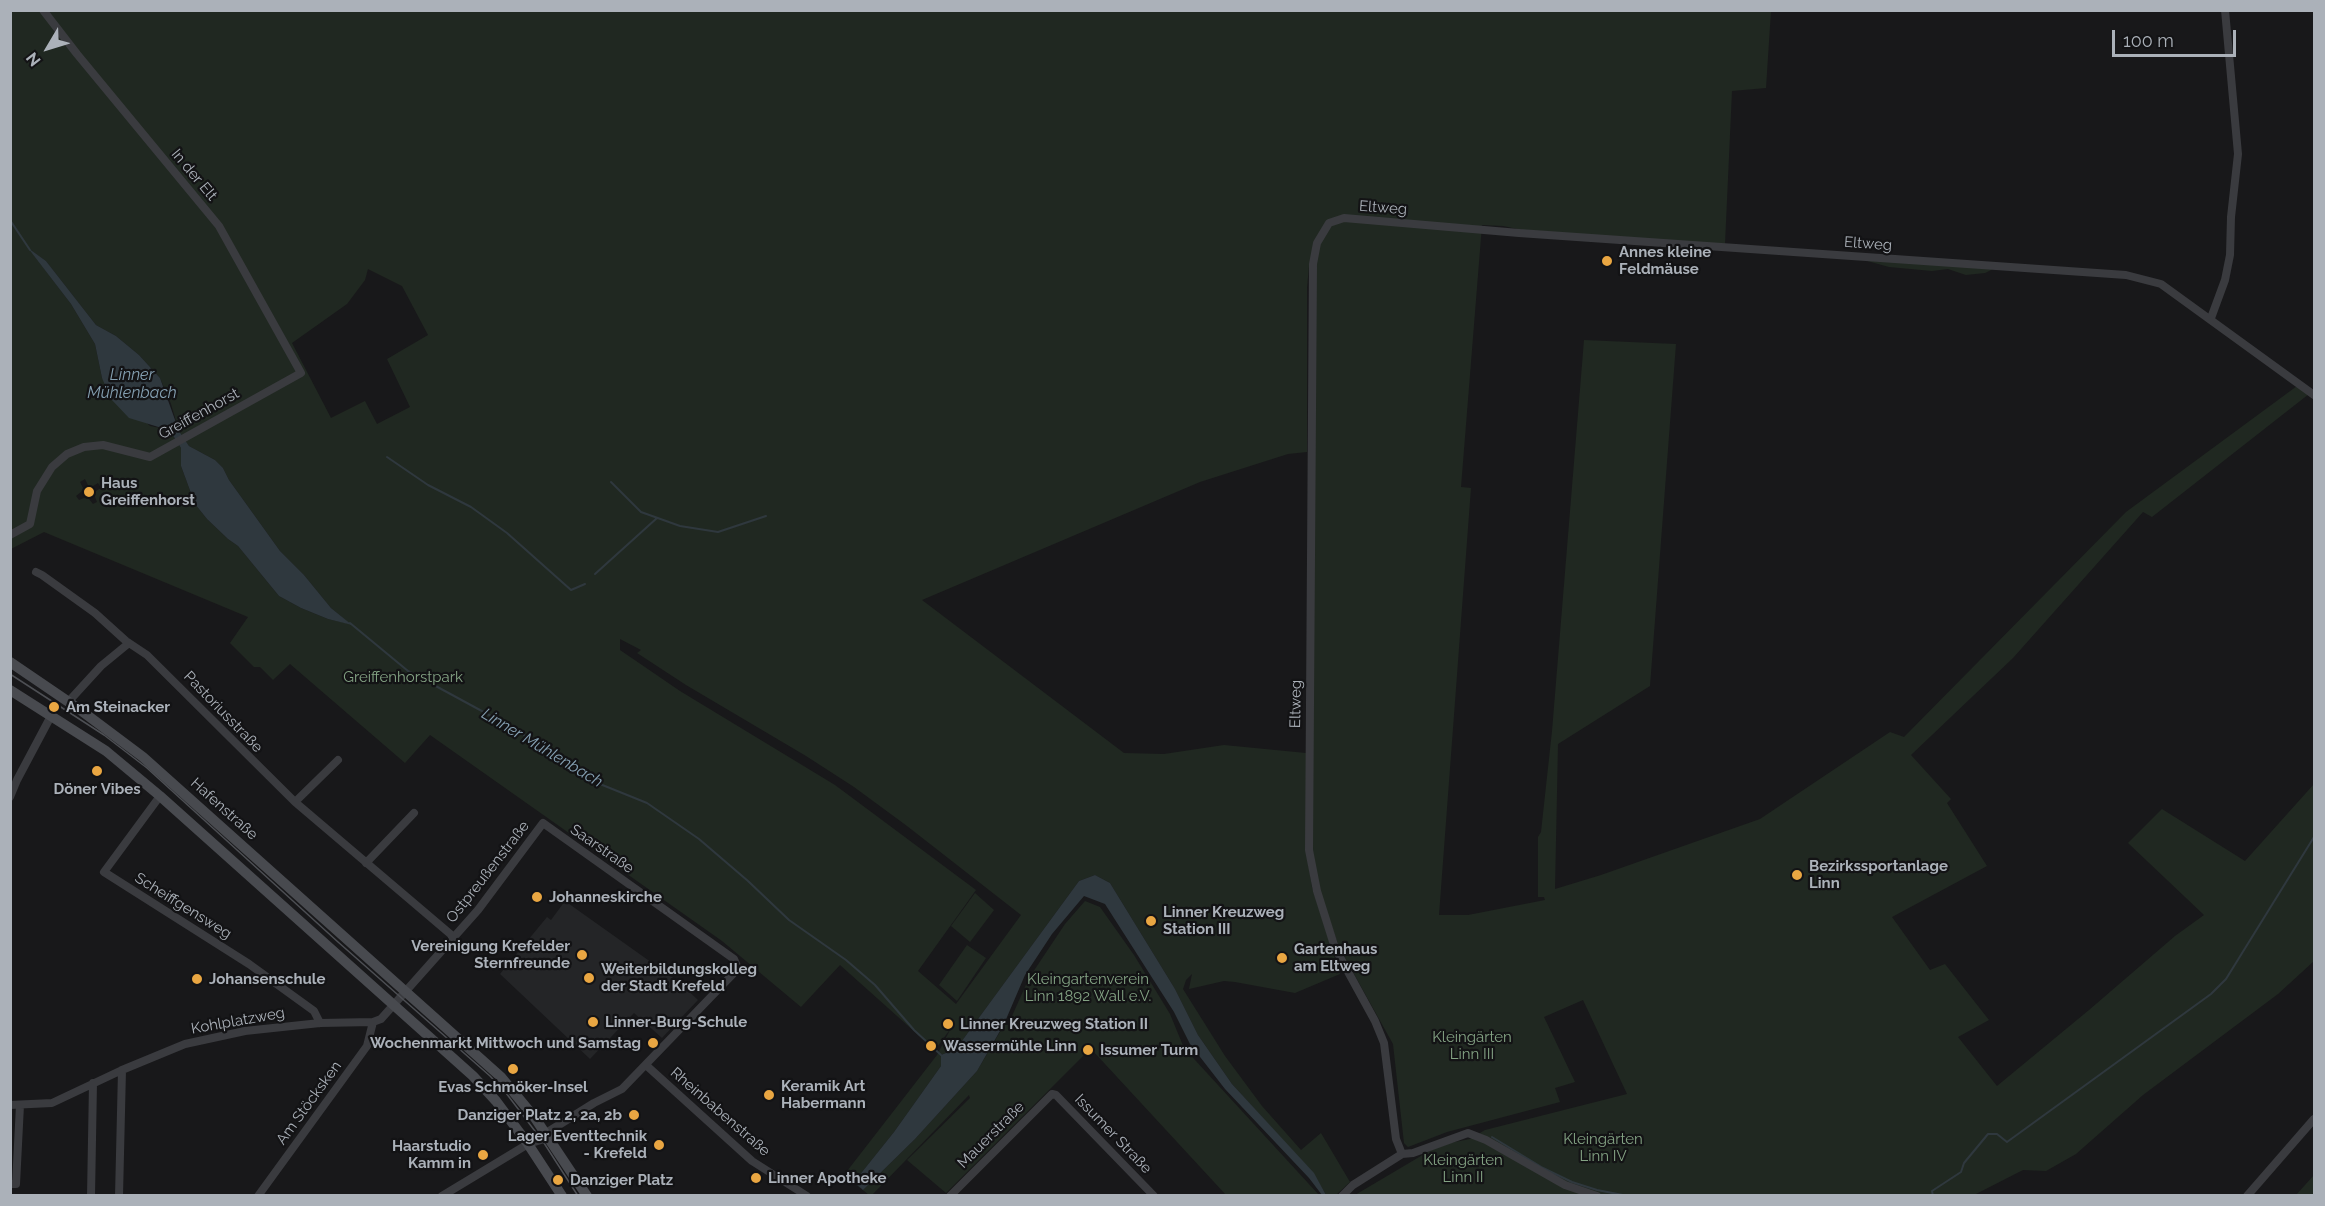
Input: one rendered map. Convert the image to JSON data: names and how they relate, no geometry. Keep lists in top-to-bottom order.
{
  "streets": {
    "main road": ["Hafenstraße"],
    "street": [
      "In der Elt",
      "Eltweg",
      "Greiffenhorst",
      "Pastoriusstraße",
      "Saarstraße",
      "Ostpreußenstraße",
      "Scheiffgensweg",
      "Kohlplatzweg",
      "Am Stöcksken",
      "Rheinbabenstraße",
      "Issumer Straße",
      "Mauerstraße"
    ]
  },
  "crossings": [
    ["In der Elt", "Greiffenhorst"],
    ["Pastoriusstraße", "Ostpreußenstraße"],
    ["Hafenstraße", "Ostpreußenstraße"],
    ["Saarstraße", "Ostpreußenstraße"],
    ["Saarstraße", "Rheinbabenstraße"],
    ["Scheiffgensweg", "Kohlplatzweg"],
    ["Kohlplatzweg", "Am Stöcksken"],
    ["Issumer Straße", "Mauerstraße"]
  ],
  "water": ["Linner Mühlenbach"],
  "parks": [
    "Greiffenhorstpark",
    "Kleingartenverein Linn 1892 Wall e.V.",
    "Kleingärten Linn III",
    "Kleingärten Linn IV",
    "Kleingärten Linn II"
  ],
  "places": [
    "Annes kleine Feldmäuse",
    "Haus Greiffenhorst",
    "Am Steinacker",
    "Döner Vibes",
    "Bezirkssportanlage Linn",
    "Johanneskirche",
    "Linner Kreuzweg Station III",
    "Vereinigung Krefelder Sternfreunde",
    "Gartenhaus am Eltweg",
    "Weiterbildungskolleg der Stadt Krefeld",
    "Johansenschule",
    "Linner-Burg-Schule",
    "Linner Kreuzweg Station II",
    "Wochenmarkt Mittwoch und Samstag",
    "Wassermühle Linn",
    "Issumer Turm",
    "Evas Schmöker-Insel",
    "Keramik Art Habermann",
    "Danziger Platz 2, 2a, 2b",
    "Lager Eventtechnik - Krefeld",
    "Haarstudio Kamm in",
    "Linner Apotheke",
    "Danziger Platz"
  ],
  "scale_bar": "100 m",
  "north": "bottom left"
}
